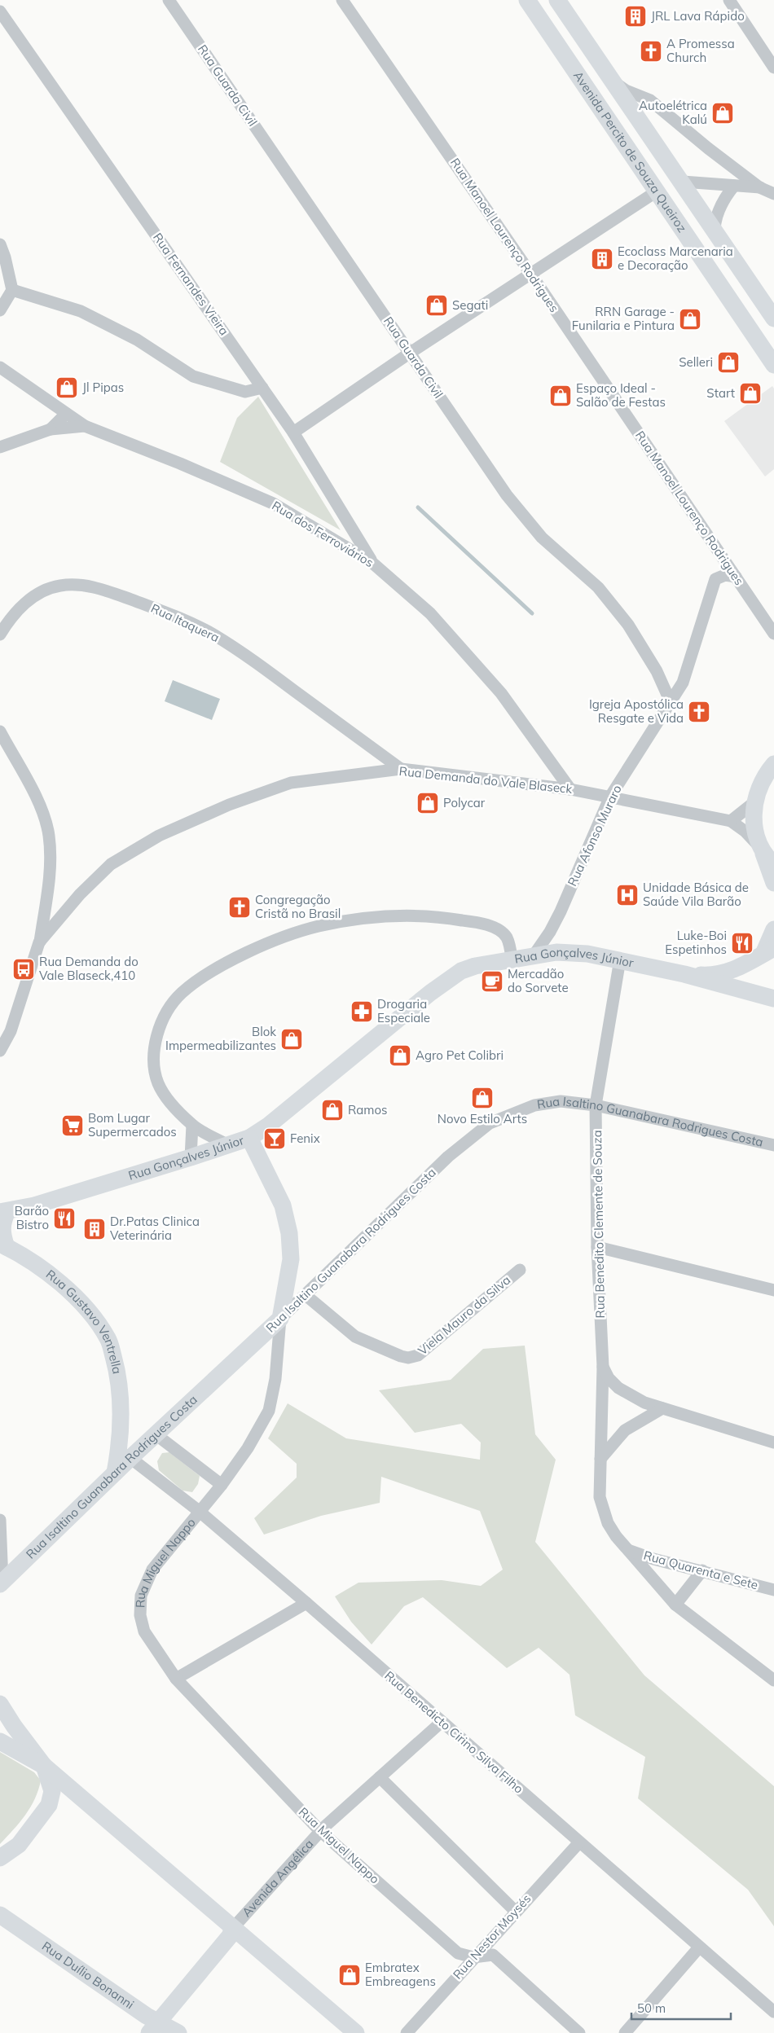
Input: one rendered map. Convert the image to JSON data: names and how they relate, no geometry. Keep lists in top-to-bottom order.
{
  "streets": {
    "street": [
      "Rua Guarda Civil",
      "Avenida Percito de Souza Queiroz",
      "Rua Manoel Lourenço Rodrigues",
      "Rua Fernandes Vieira",
      "Rua dos Ferroviários",
      "Rua Itaquera",
      "Rua Demanda do Vale Blaseck",
      "Rua Afonso Muraro",
      "Rua Gonçalves Júnior",
      "Rua Isaltino Guanabara Rodrigues Costa",
      "Rua Benedito Clemente de Souza",
      "Viela Mauro da Silva",
      "Rua Gustavo Ventrella",
      "Rua Miguel Nappo",
      "Rua Quarenta e Sete",
      "Rua Benedicto Cirino Silva Filho",
      "Avenida Angélica",
      "Rua Nestor Moysés",
      "Rua Duílio Bonanni"
    ]
  },
  "crossings": [
    ["Rua Guarda Civil", "Rua Afonso Muraro"],
    ["Rua Manoel Lourenço Rodrigues", "Rua Afonso Muraro"],
    ["Rua Fernandes Vieira", "Rua dos Ferroviários"],
    ["Rua dos Ferroviários", "Rua Demanda do Vale Blaseck"],
    ["Rua Itaquera", "Rua Demanda do Vale Blaseck"],
    ["Rua Demanda do Vale Blaseck", "Rua Afonso Muraro"],
    ["Rua Afonso Muraro", "Rua Gonçalves Júnior"],
    ["Rua Gonçalves Júnior", "Rua Benedito Clemente de Souza"],
    ["Rua Gonçalves Júnior", "Rua Gustavo Ventrella"],
    ["Rua Gonçalves Júnior", "Rua Miguel Nappo"],
    ["Rua Isaltino Guanabara Rodrigues Costa", "Rua Benedito Clemente de Souza"],
    ["Rua Isaltino Guanabara Rodrigues Costa", "Viela Mauro da Silva"],
    ["Rua Isaltino Guanabara Rodrigues Costa", "Rua Gustavo Ventrella"],
    ["Rua Isaltino Guanabara Rodrigues Costa", "Rua Miguel Nappo"],
    ["Rua Isaltino Guanabara Rodrigues Costa", "Rua Benedicto Cirino Silva Filho"],
    ["Rua Benedito Clemente de Souza", "Rua Quarenta e Sete"],
    ["Rua Miguel Nappo", "Rua Benedicto Cirino Silva Filho"],
    ["Rua Miguel Nappo", "Avenida Angélica"],
    ["Rua Miguel Nappo", "Rua Nestor Moysés"],
    ["Rua Benedicto Cirino Silva Filho", "Avenida Angélica"],
    ["Rua Benedicto Cirino Silva Filho", "Rua Nestor Moysés"],
    ["Avenida Angélica", "Rua Duílio Bonanni"]
  ],
  "places": {
    "building": ["JRL Lava Rápido", "Ecoclass Marcenaria e Decoração", "Dr.Patas Clinica Veterinária"],
    "church": ["A Promessa Church", "Igreja Apostólica Resgate e Vida", "Congregação Cristã no Brasil"],
    "shop": [
      "Autoelétrica Kalú",
      "Segati",
      "RRN Garage - Funilaria e Pintura",
      "Selleri",
      "Jl Pipas",
      "Start",
      "Espaço Ideal - Salão de Festas",
      "Polycar",
      "Blok Impermeabilizantes",
      "Agro Pet Colibri",
      "Novo Estilo Arts",
      "Ramos",
      "Embratex Embreagens"
    ],
    "hospital": ["Unidade Básica de Saúde Vila Barão"],
    "restaurant": ["Luke-Boi Espetinhos", "Barão Bistro"],
    "bus stop": ["Rua Demanda do Vale Blaseck,410"],
    "cafe": ["Mercadão do Sorvete"],
    "pharmacy": ["Drogaria Especiale"],
    "supermarket": ["Bom Lugar Supermercados"],
    "bar": ["Fenix"]
  },
  "scale_bar": "50 m"
}
